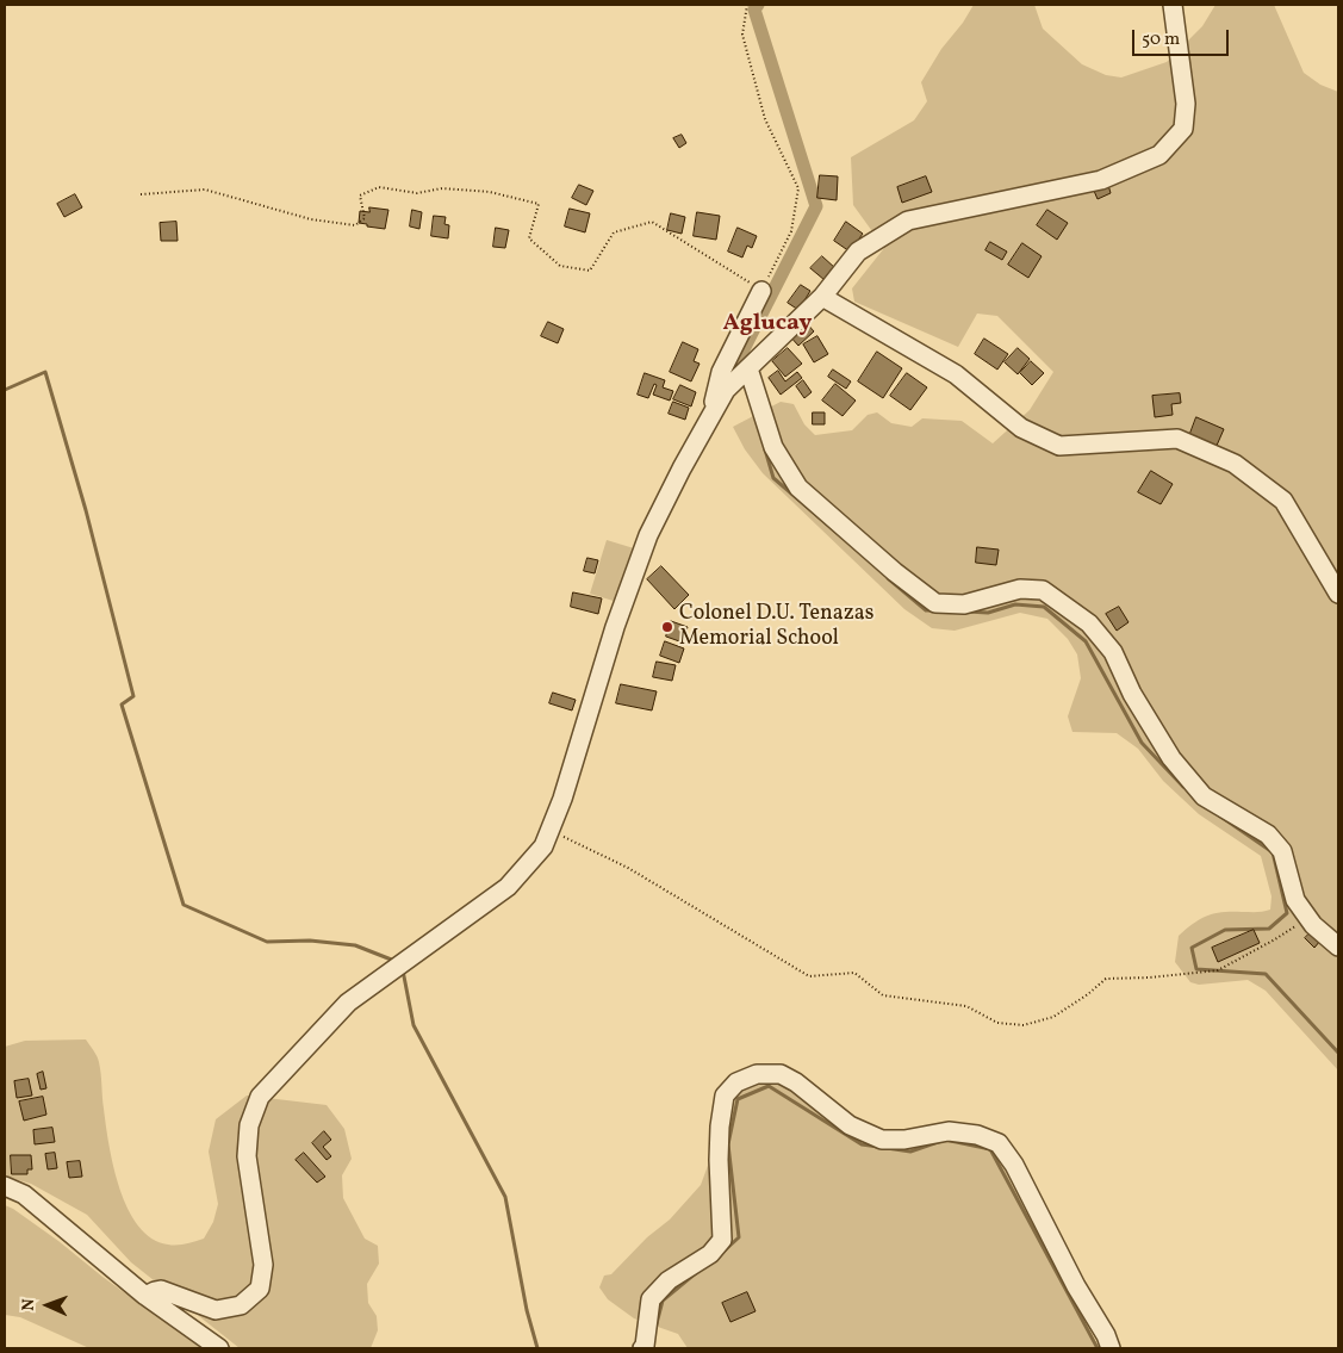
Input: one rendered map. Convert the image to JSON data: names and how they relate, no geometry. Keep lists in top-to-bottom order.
{
  "districts": ["Aglucay"],
  "places": ["Colonel D.U. Tenazas Memorial School"],
  "scale_bar": "50 m",
  "north": "left"
}
